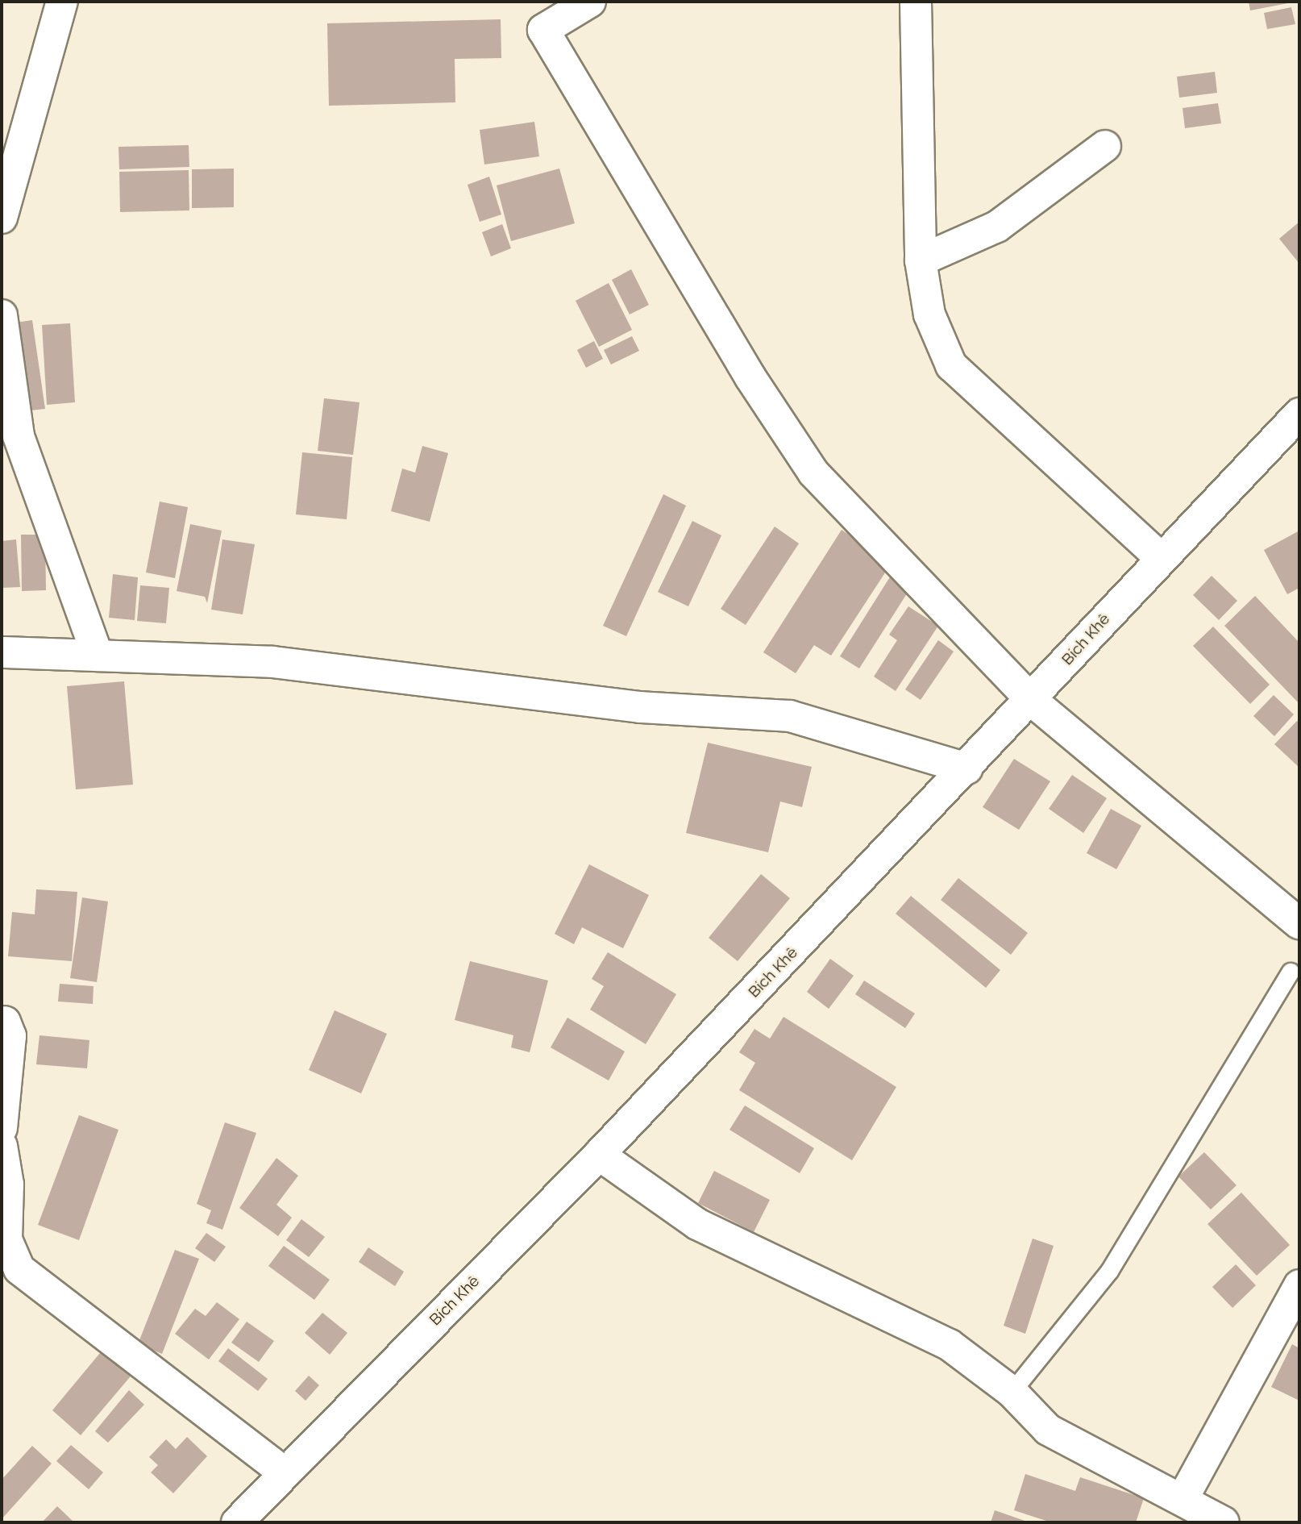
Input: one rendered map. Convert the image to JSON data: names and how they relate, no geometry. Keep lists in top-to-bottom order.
{
  "streets": {
    "street": ["Bích Khê"]
  }
}
